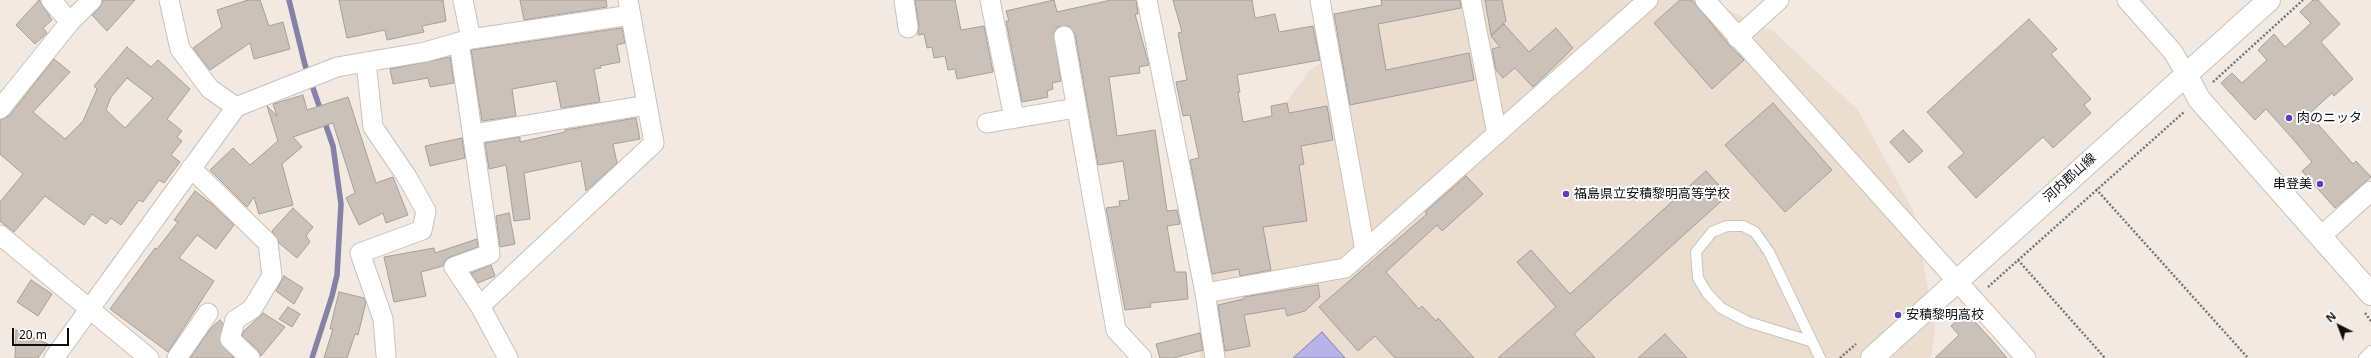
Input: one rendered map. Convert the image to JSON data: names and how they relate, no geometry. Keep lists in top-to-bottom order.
{
  "streets": {
    "main road": ["河内郡山線"]
  },
  "places": [
    "肉のニッタ",
    "串登美",
    "福島県立安積黎明高等学校",
    "安積黎明高校"
  ],
  "scale_bar": "20 m",
  "north": "top left"
}
